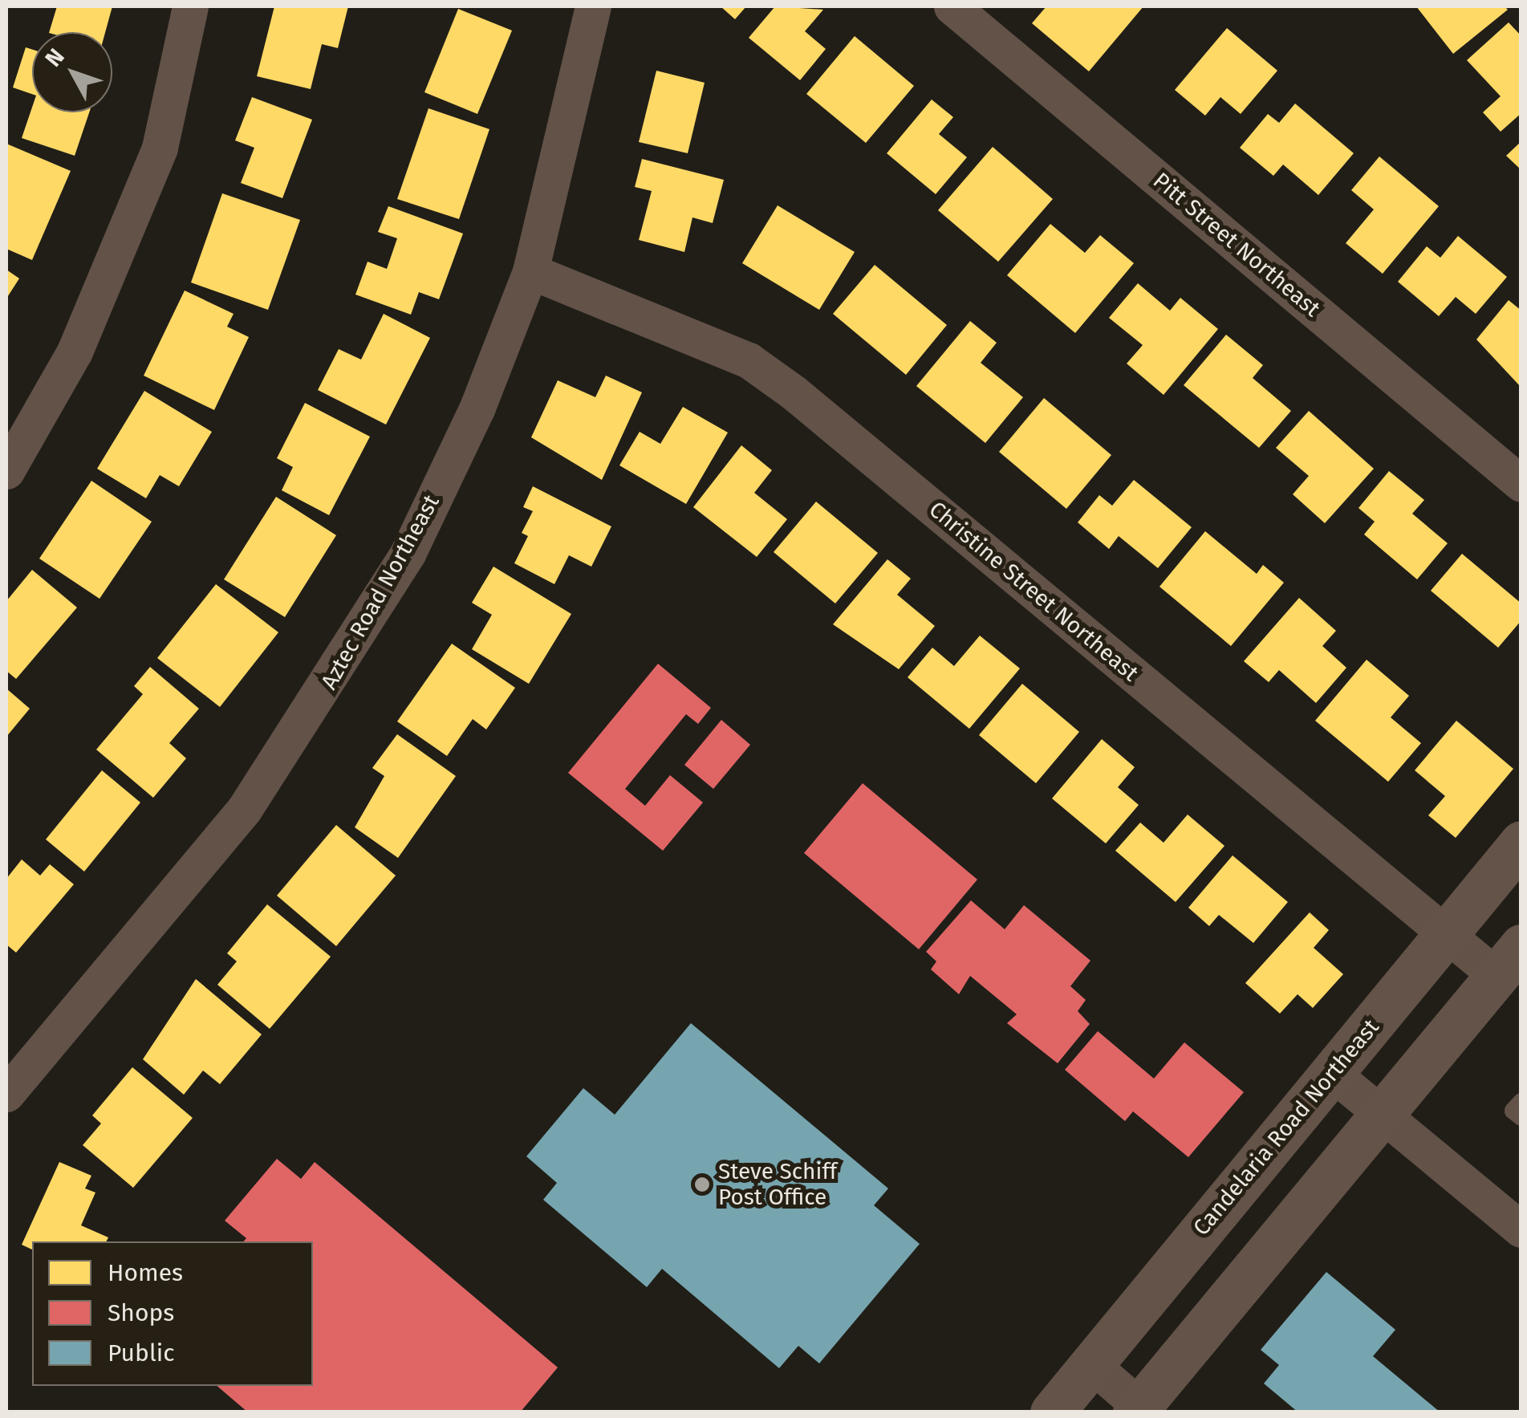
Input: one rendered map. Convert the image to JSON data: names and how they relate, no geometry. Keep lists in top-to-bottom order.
{
  "streets": {
    "main road": ["Candelaria Road Northeast"],
    "street": ["Pitt Street Northeast", "Christine Street Northeast", "Aztec Road Northeast"]
  },
  "crossings": [
    ["Christine Street Northeast", "Aztec Road Northeast"],
    ["Christine Street Northeast", "Candelaria Road Northeast"]
  ],
  "places": ["Steve Schiff Post Office"],
  "legend": ["Homes", "Shops", "Public"],
  "north": "top left"
}
